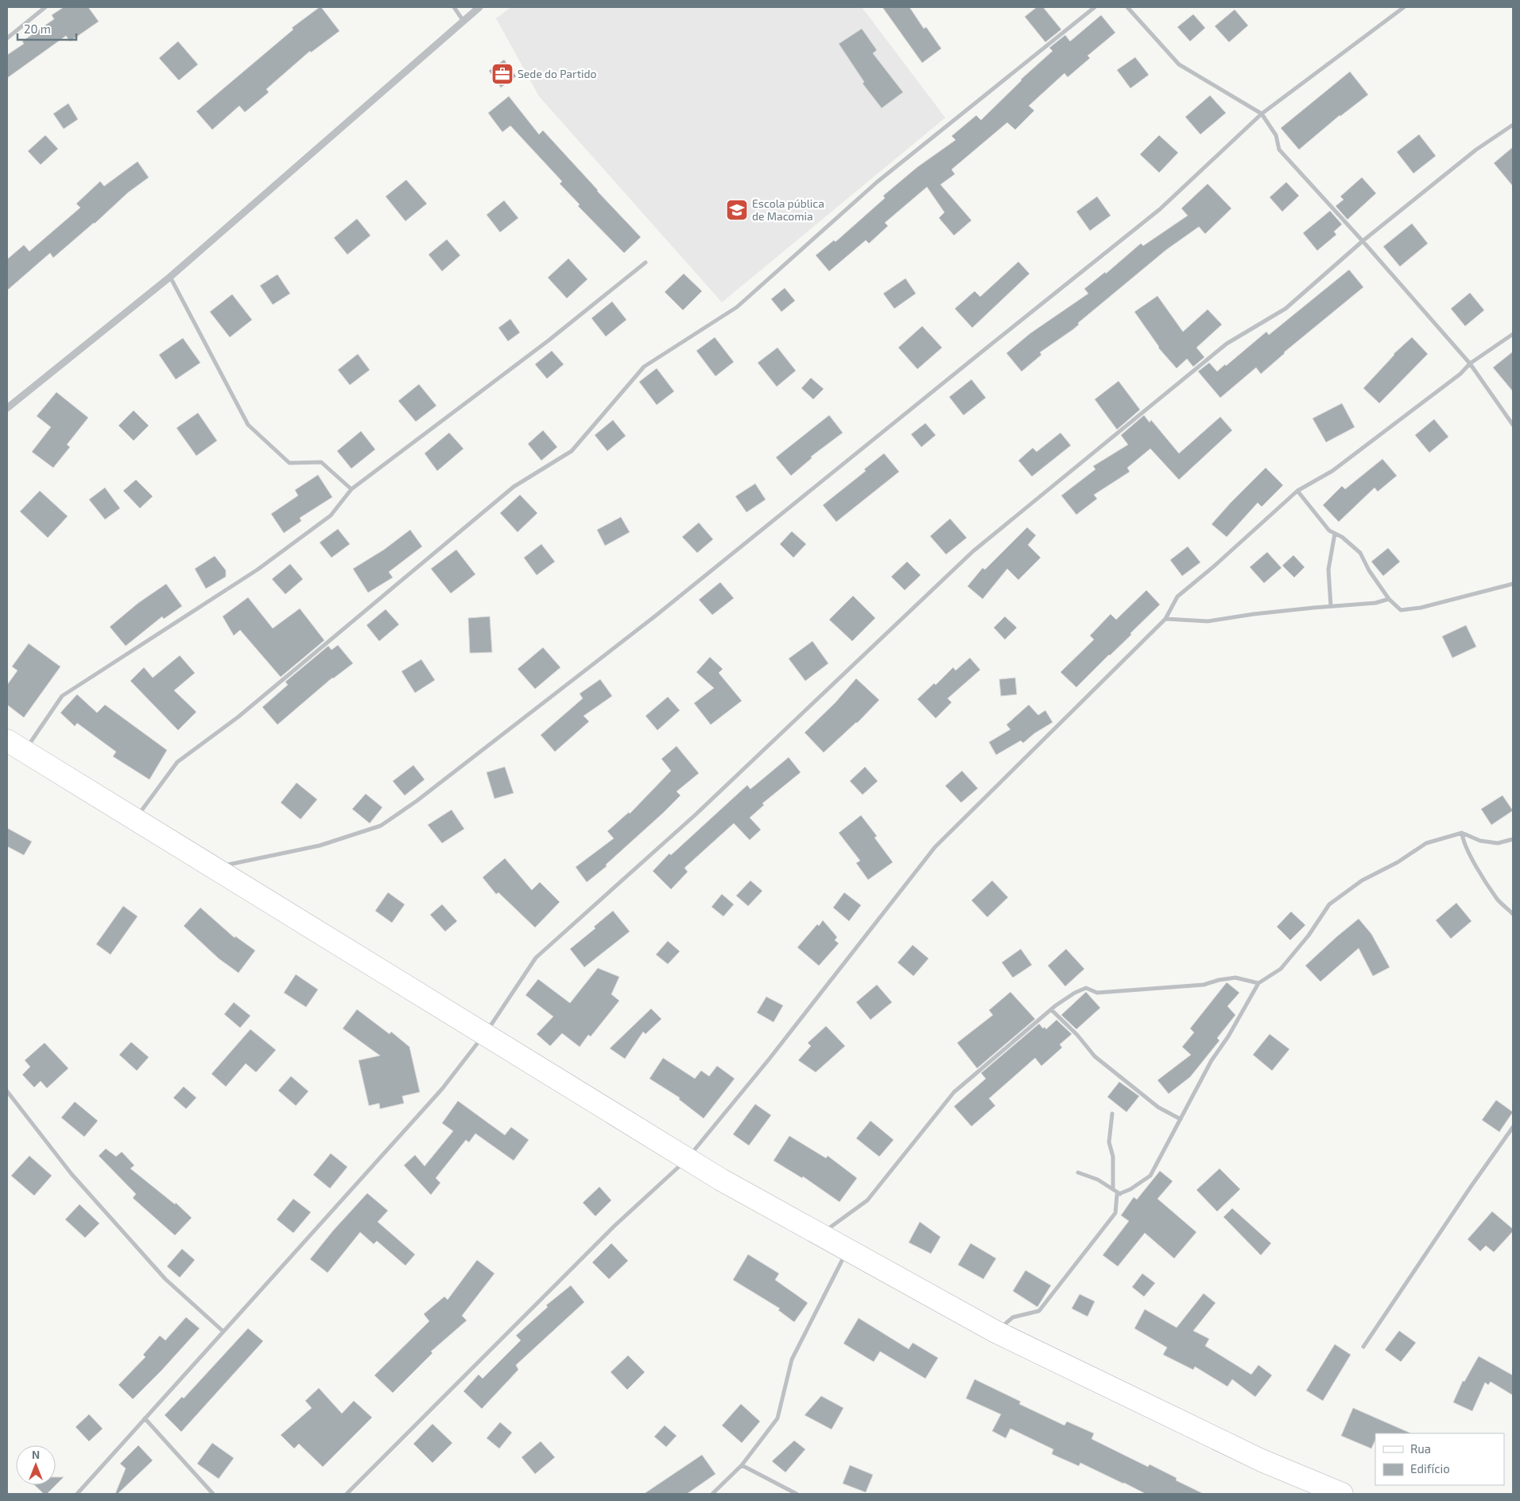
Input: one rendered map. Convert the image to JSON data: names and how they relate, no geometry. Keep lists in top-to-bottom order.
{
  "places": {
    "office": ["Sede do Partido"],
    "school or university": ["Escola pública de Macomia"]
  },
  "legend": ["Rua", "Edifício"],
  "scale_bar": "20 m",
  "north": "top"
}
